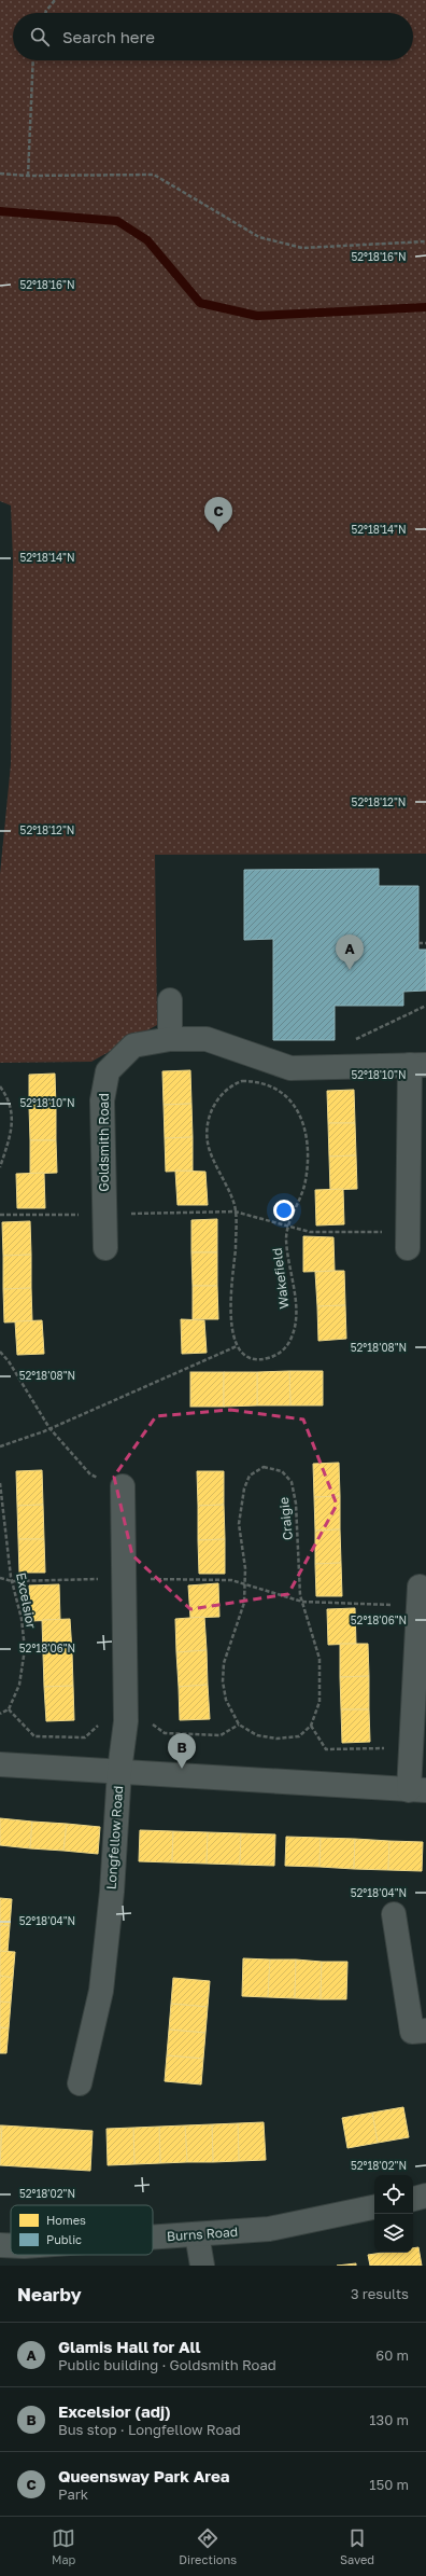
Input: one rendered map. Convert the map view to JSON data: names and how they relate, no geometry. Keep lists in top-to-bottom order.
{
  "streets": {
    "street": ["Goldsmith Road", "Longfellow Road", "Burns Road"],
    "path": ["Wakefield", "Craigie", "Excelsior"]
  },
  "legend": ["Homes", "Public"],
  "page": {
    "search": "Search here",
    "pins": ["C", "A", "B"],
    "heading": ["Nearby", "3 results"],
    "list": [
      {
        "mark": "A",
        "name": "Glamis Hall for All",
        "note": "Public building · Goldsmith Road",
        "value": "60 m"
      },
      {
        "mark": "B",
        "name": "Excelsior (adj)",
        "note": "Bus stop · Longfellow Road",
        "value": "130 m"
      },
      {
        "mark": "C",
        "name": "Queensway Park Area",
        "note": "Park",
        "value": "150 m"
      }
    ],
    "nav": ["Map", "Directions", "Saved"]
  },
  "coordinates": [
    "52°18'16\"N",
    "52°18'14\"N",
    "52°18'12\"N",
    "52°18'10\"N",
    "52°18'08\"N",
    "52°18'06\"N",
    "52°18'04\"N",
    "52°18'02\"N"
  ]
}
